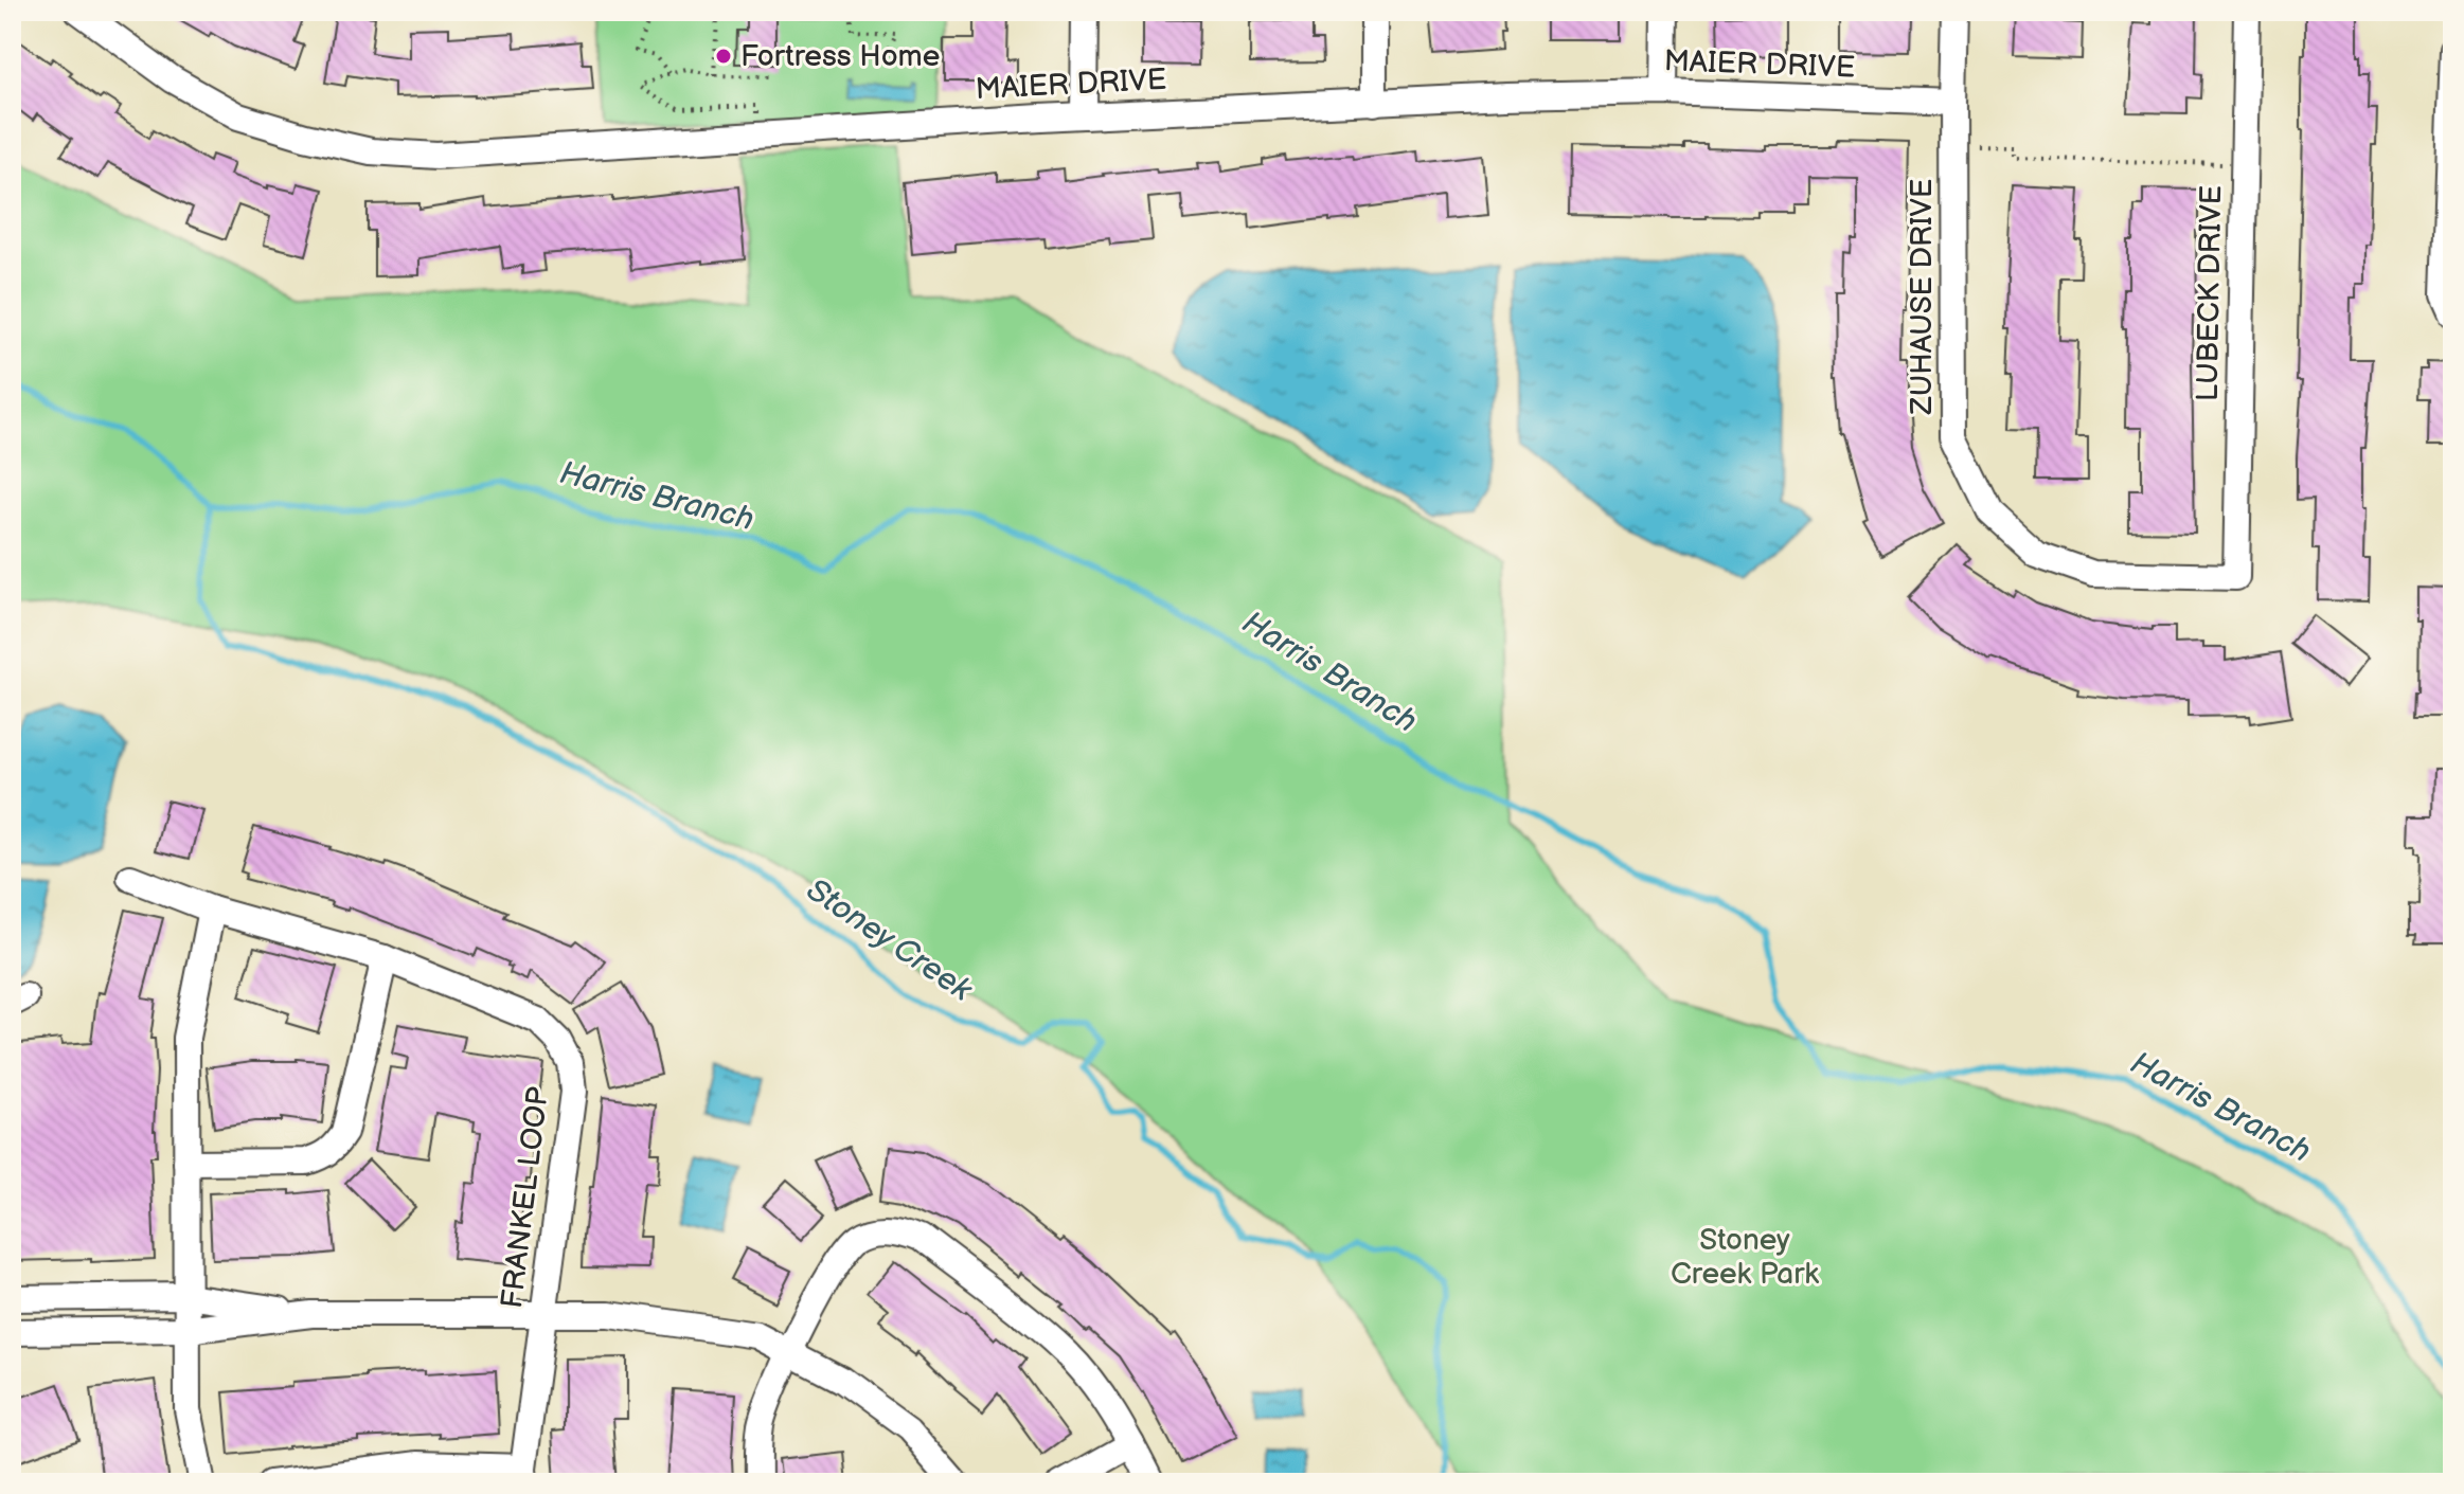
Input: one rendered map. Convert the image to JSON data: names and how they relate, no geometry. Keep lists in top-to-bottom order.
{
  "streets": {
    "street": [
      "MAIER DRIVE",
      "LUBECK DRIVE",
      "ZUHAUSE DRIVE",
      "FRANKEL LOOP"
    ]
  },
  "crossings": [
    ["MAIER DRIVE", "ZUHAUSE DRIVE"],
    ["LUBECK DRIVE", "ZUHAUSE DRIVE"]
  ],
  "water": ["Harris Branch", "Stoney Creek"],
  "parks": ["Stoney Creek Park"],
  "places": ["Fortress Home"]
}
